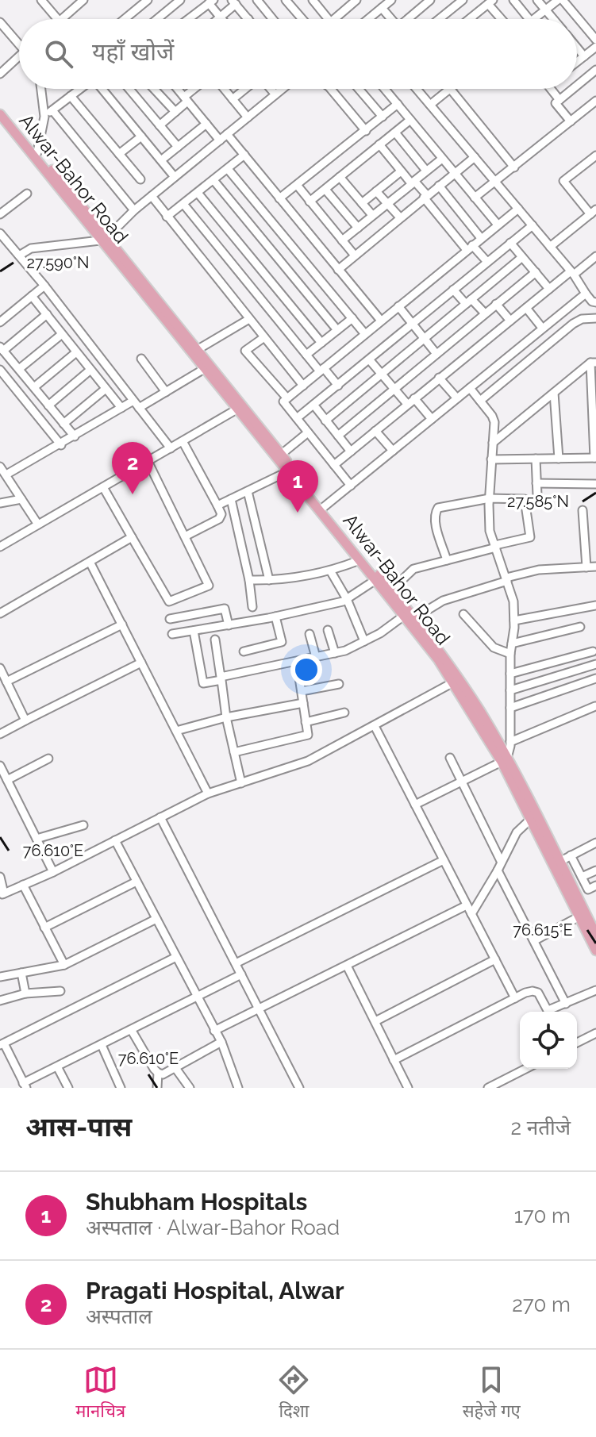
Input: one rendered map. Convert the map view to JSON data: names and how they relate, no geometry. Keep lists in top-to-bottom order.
{
  "streets": {
    "main road": ["Alwar-Bahor Road"]
  },
  "page": {
    "search": "यहाँ खोजें",
    "pins": ["2", "1"],
    "heading": ["आस-पास", "2 नतीजे"],
    "list": [
      {
        "mark": "1",
        "name": "Shubham Hospitals",
        "note": "अस्पताल · Alwar-Bahor Road",
        "value": "170 m"
      },
      {
        "mark": "2",
        "name": "Pragati Hospital, Alwar",
        "note": "अस्पताल",
        "value": "270 m"
      }
    ],
    "nav": ["मानचित्र", "दिशा", "सहेजे गए"]
  },
  "coordinates": [
    "27.590°N",
    "27.585°N",
    "76.610°E",
    "76.615°E"
  ]
}
